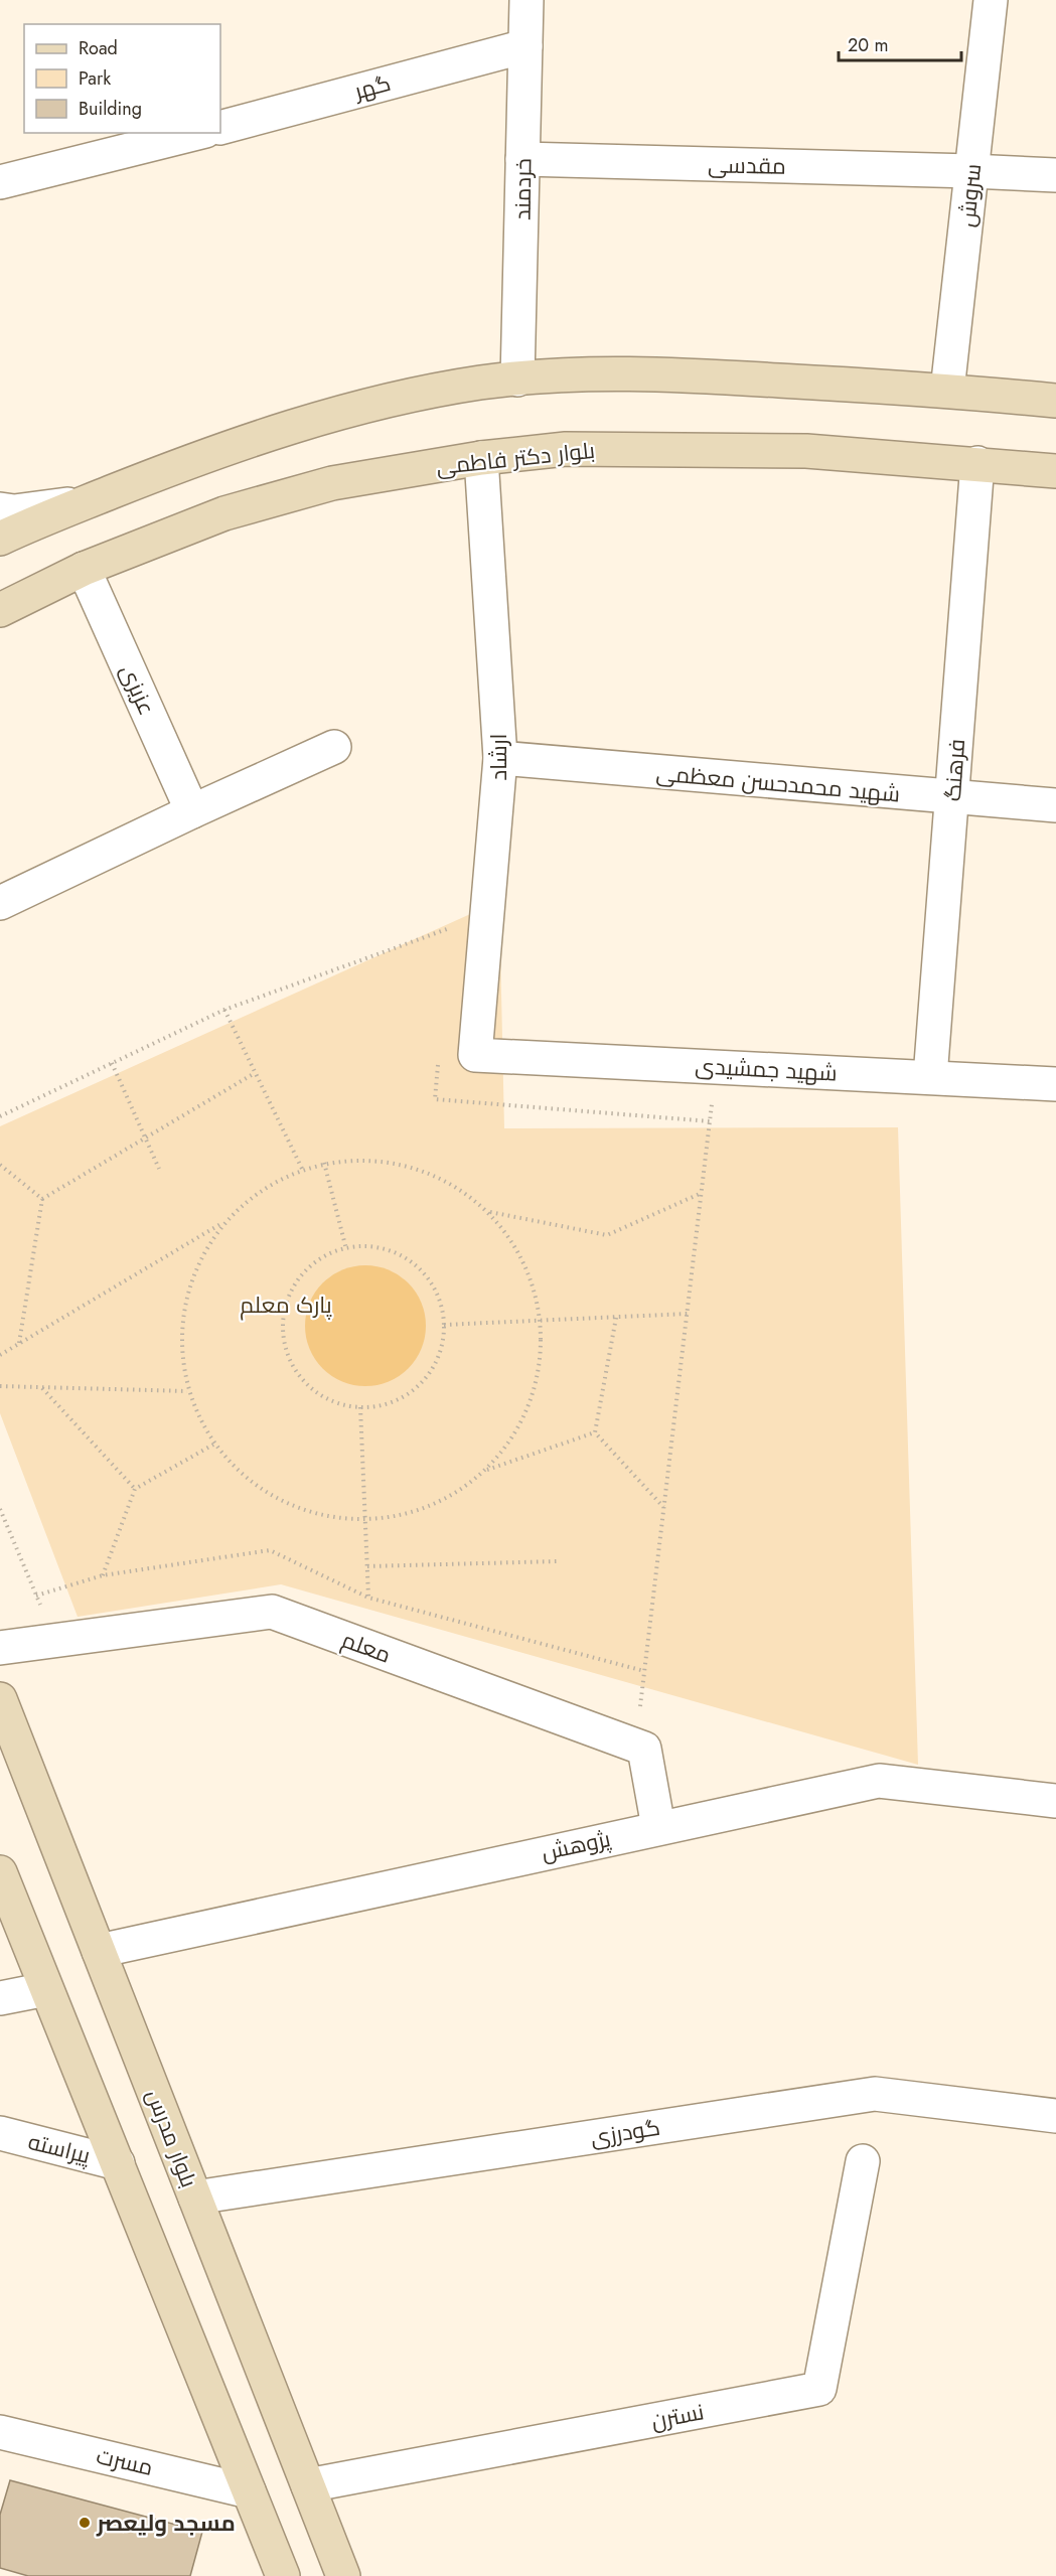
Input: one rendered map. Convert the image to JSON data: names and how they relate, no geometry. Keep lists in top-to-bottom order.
{
  "streets": {
    "main road": ["بلوار دکتر فاطمی", "بلوار مدرس"],
    "street": [
      "گهر",
      "مقدسی",
      "خردمند",
      "سروش",
      "عزیزی",
      "ارشاد",
      "فرهنگ",
      "شهید محمدحسن معظمی",
      "شهید جمشیدی",
      "معلم",
      "پژوهش",
      "گودرزی",
      "پیراسته",
      "نسترن",
      "مسرت"
    ]
  },
  "crossings": [
    ["گهر", "خردمند"],
    ["مقدسی", "خردمند"],
    ["مقدسی", "سروش"],
    ["بلوار دکتر فاطمی", "عزیزی"],
    ["بلوار دکتر فاطمی", "ارشاد"],
    ["بلوار دکتر فاطمی", "فرهنگ"],
    ["ارشاد", "شهید محمدحسن معظمی"],
    ["ارشاد", "شهید جمشیدی"],
    ["فرهنگ", "شهید محمدحسن معظمی"],
    ["فرهنگ", "شهید جمشیدی"],
    ["پژوهش", "بلوار مدرس"],
    ["گودرزی", "بلوار مدرس"],
    ["بلوار مدرس", "نسترن"]
  ],
  "parks": ["پارک معلم"],
  "places": ["مسجد ولیعصر"],
  "legend": ["Road", "Park", "Building"],
  "scale_bar": "20 m"
}
